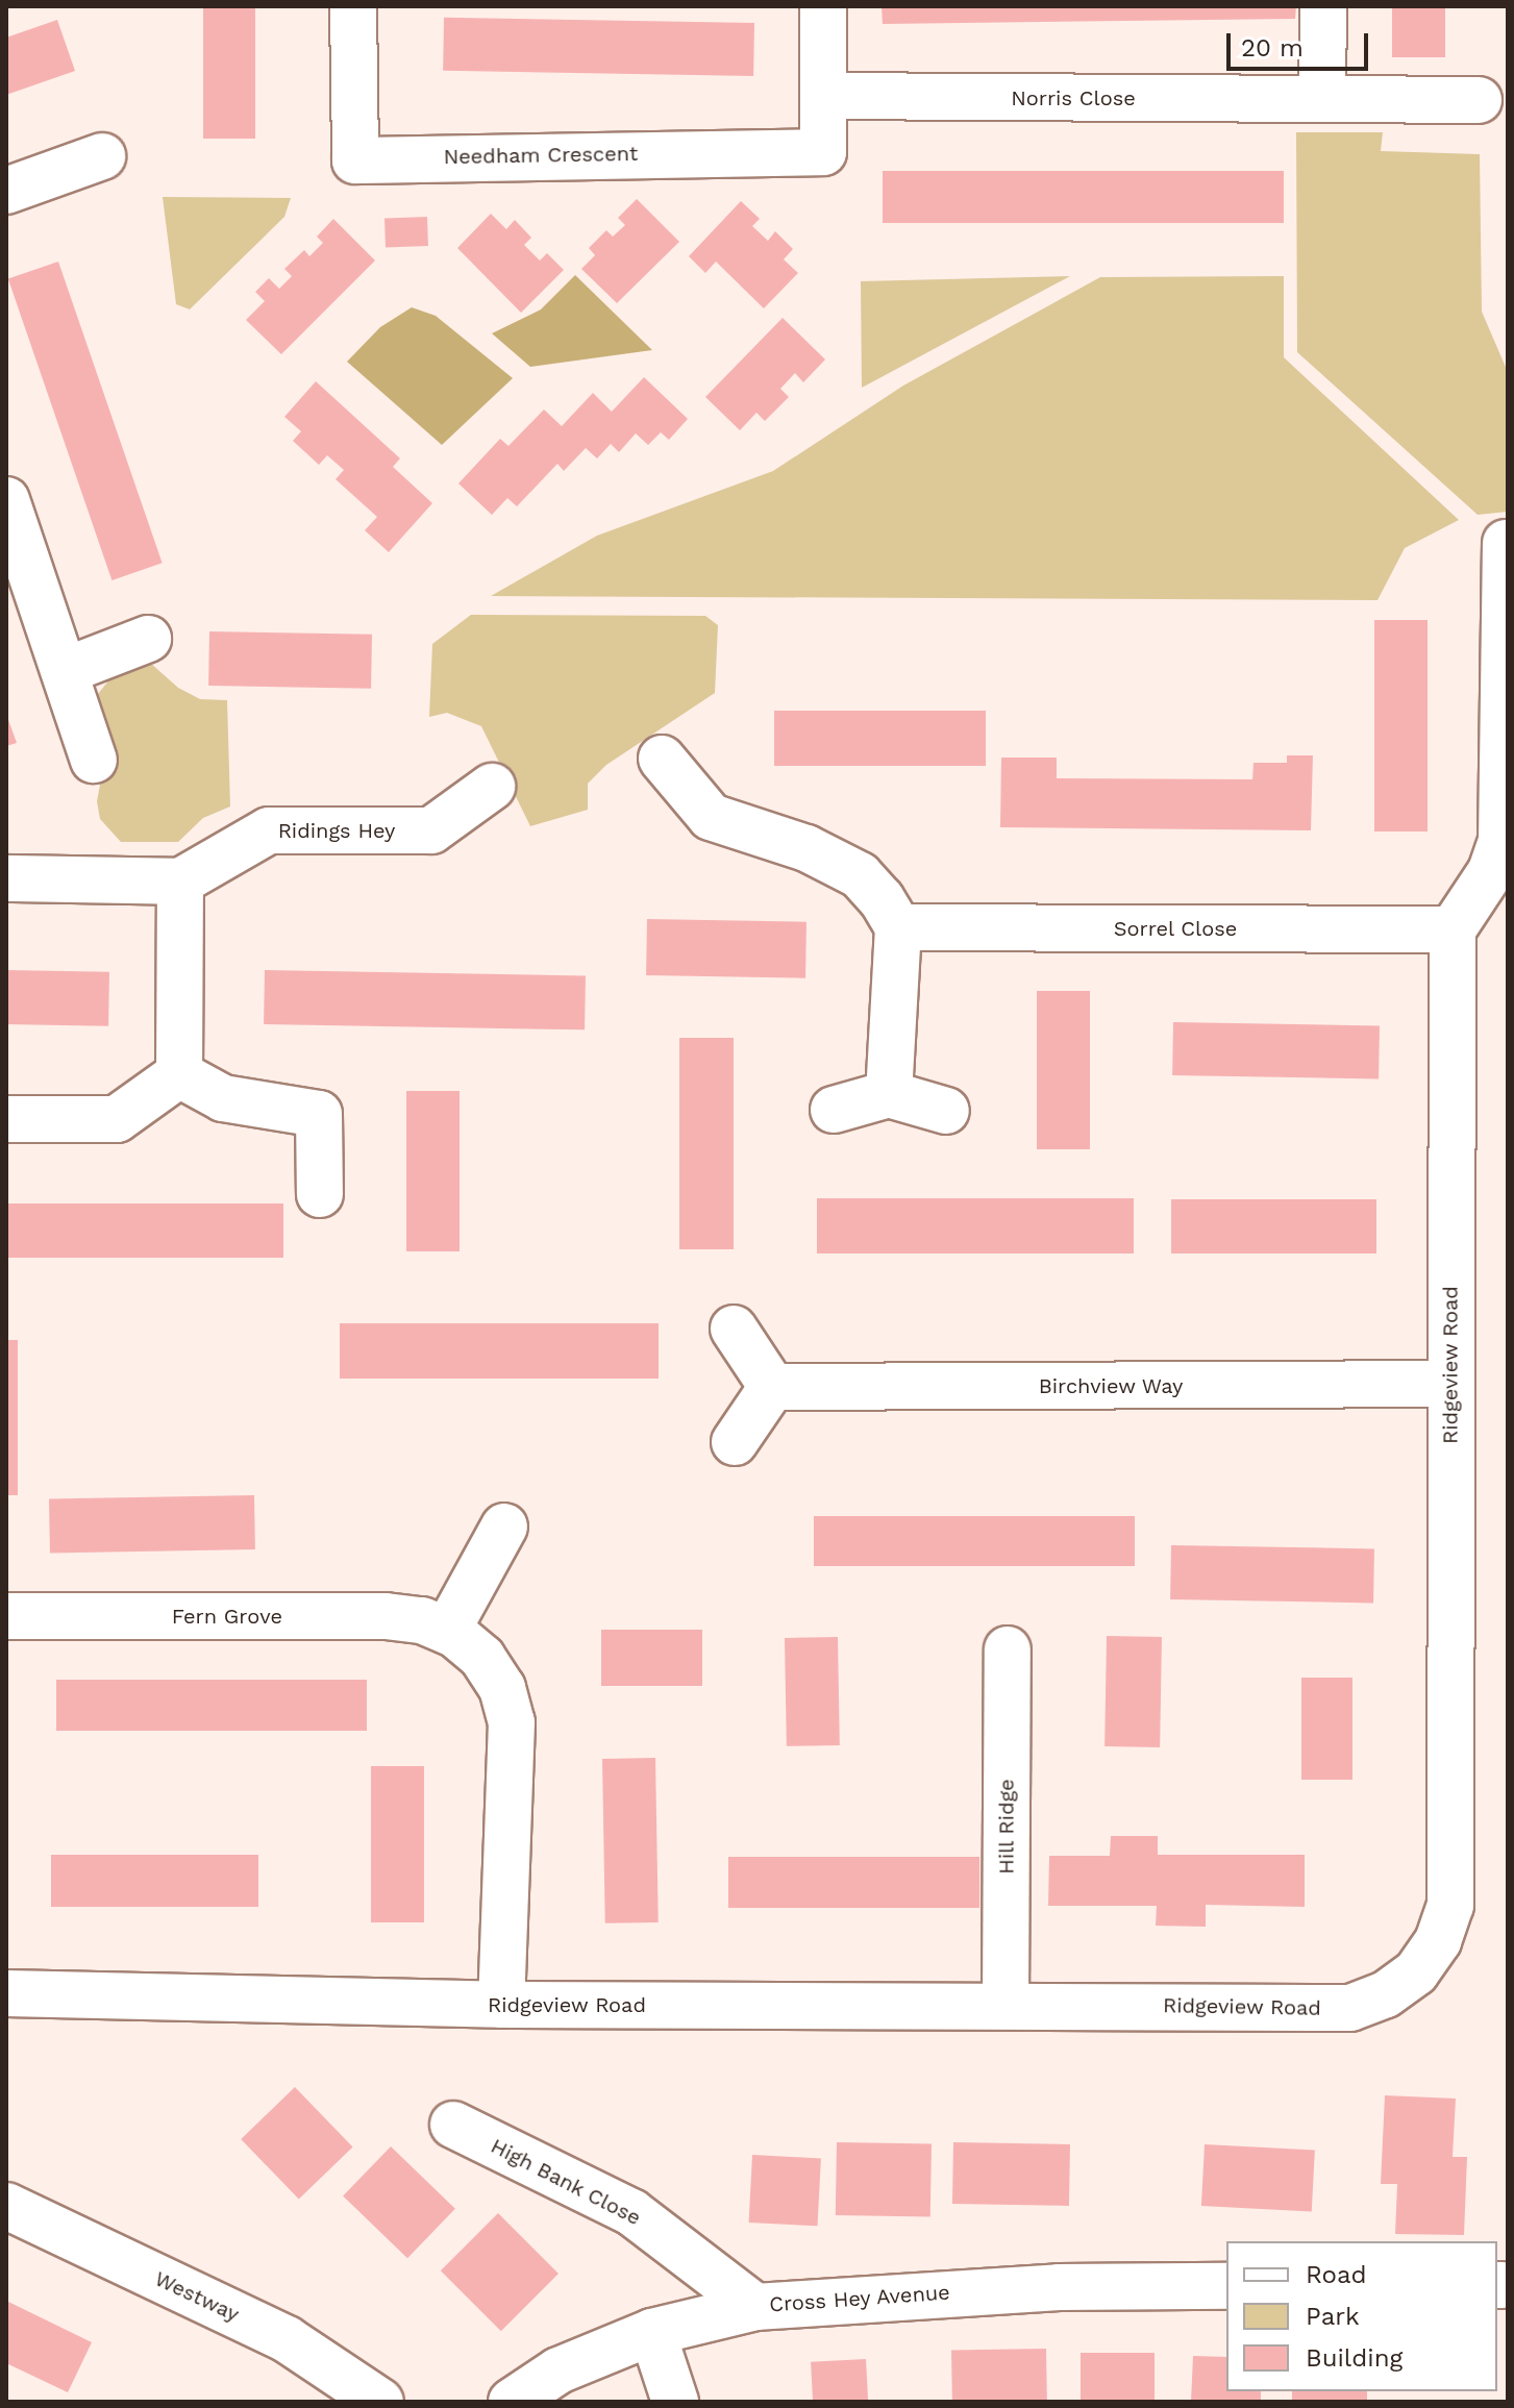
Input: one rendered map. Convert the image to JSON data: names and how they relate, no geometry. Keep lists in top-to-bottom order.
{
  "streets": {
    "street": [
      "Norris Close",
      "Needham Crescent",
      "Ridings Hey",
      "Sorrel Close",
      "Ridgeview Road",
      "Birchview Way",
      "Fern Grove",
      "Hill Ridge",
      "High Bank Close",
      "Westway",
      "Cross Hey Avenue"
    ]
  },
  "crossings": [
    ["Norris Close", "Needham Crescent"],
    ["Sorrel Close", "Ridgeview Road"],
    ["Ridgeview Road", "Birchview Way"],
    ["Ridgeview Road", "Fern Grove"],
    ["Ridgeview Road", "Hill Ridge"],
    ["High Bank Close", "Cross Hey Avenue"]
  ],
  "legend": ["Road", "Park", "Building"],
  "scale_bar": "20 m"
}
